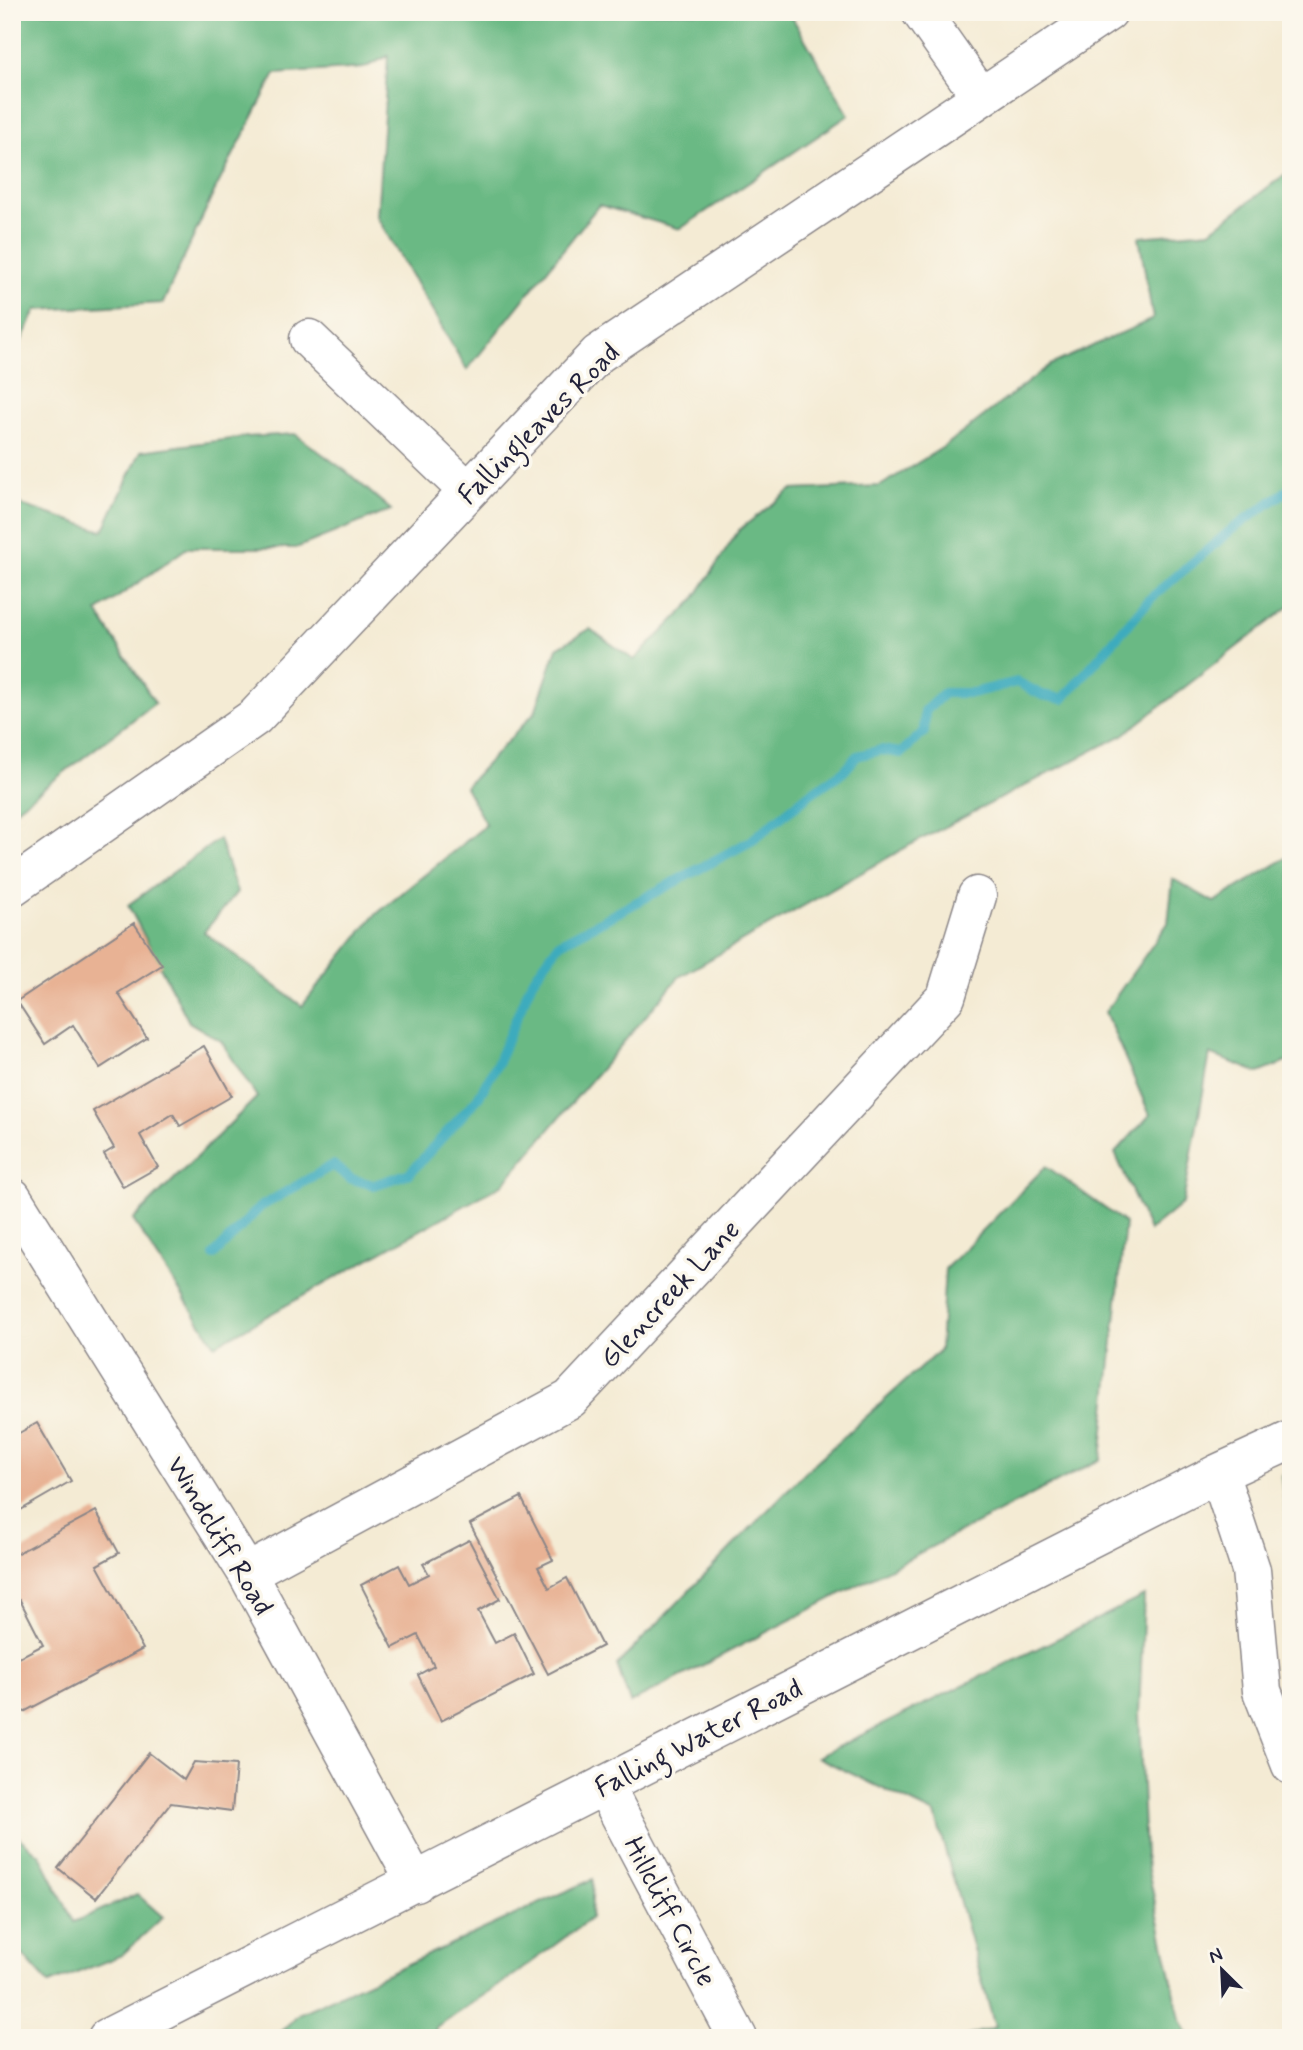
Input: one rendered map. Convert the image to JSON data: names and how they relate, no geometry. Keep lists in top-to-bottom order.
{
  "streets": {
    "street": [
      "Fallingleaves Road",
      "Glencreek Lane",
      "Windcliff Road",
      "Falling Water Road",
      "Hillcliff Circle"
    ]
  },
  "crossings": [
    ["Glencreek Lane", "Windcliff Road"],
    ["Windcliff Road", "Falling Water Road"],
    ["Falling Water Road", "Hillcliff Circle"]
  ],
  "north": "top left"
}
